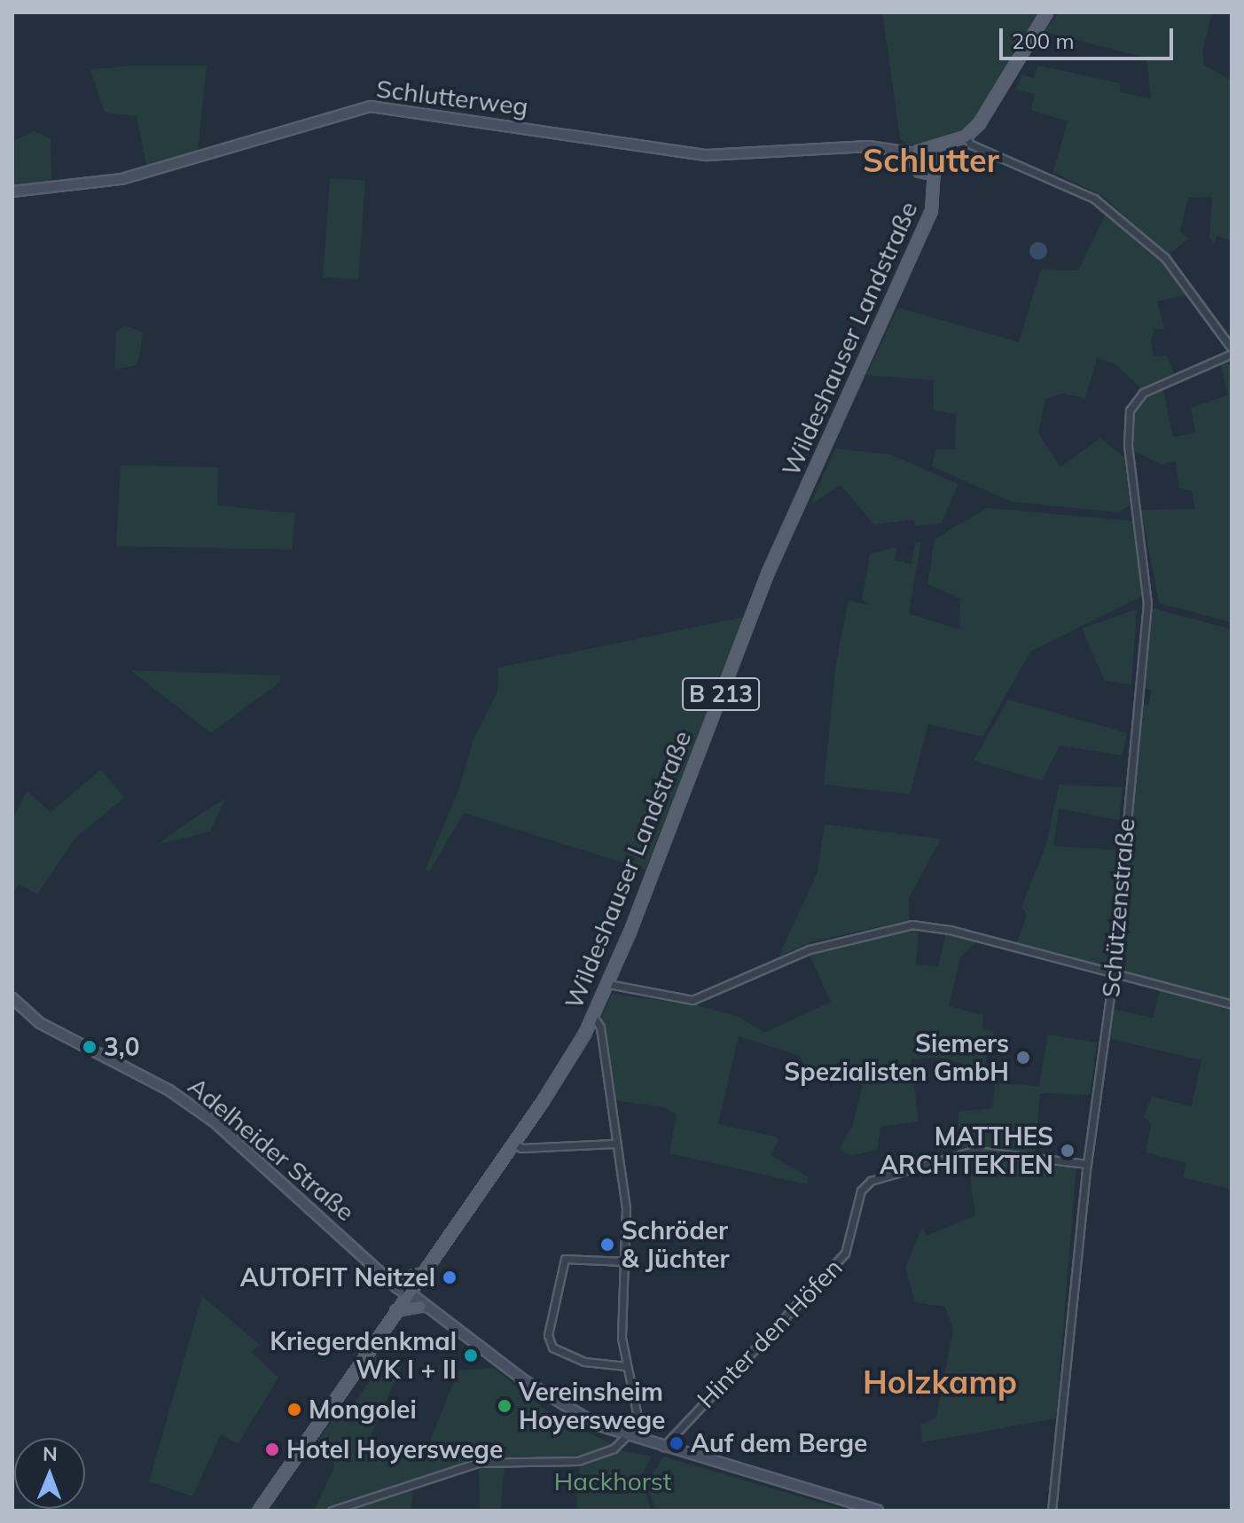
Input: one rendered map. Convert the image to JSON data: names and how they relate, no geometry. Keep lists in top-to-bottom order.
{
  "streets": {
    "main road": ["Wildeshauser Landstraße", "B 213"],
    "street": [
      "Schlutterweg",
      "Schützenstraße",
      "Adelheider Straße",
      "Hinter den Höfen"
    ]
  },
  "crossings": [
    ["Schlutterweg", "Wildeshauser Landstraße"],
    ["Wildeshauser Landstraße", "Adelheider Straße"],
    ["Schützenstraße", "Hinter den Höfen"],
    ["Adelheider Straße", "Hinter den Höfen"]
  ],
  "districts": ["Schlutter", "Holzkamp"],
  "parks": ["Hackhorst"],
  "places": [
    "3,0",
    "Siemers Spezialisten GmbH",
    "MATTHES ARCHITEKTEN",
    "Schröder & Jüchter",
    "AUTOFIT Neitzel",
    "Kriegerdenkmal WK I + II",
    "Vereinsheim Hoyerswege",
    "Mongolei",
    "Auf dem Berge",
    "Hotel Hoyerswege"
  ],
  "scale_bar": "200 m",
  "north": "top"
}
